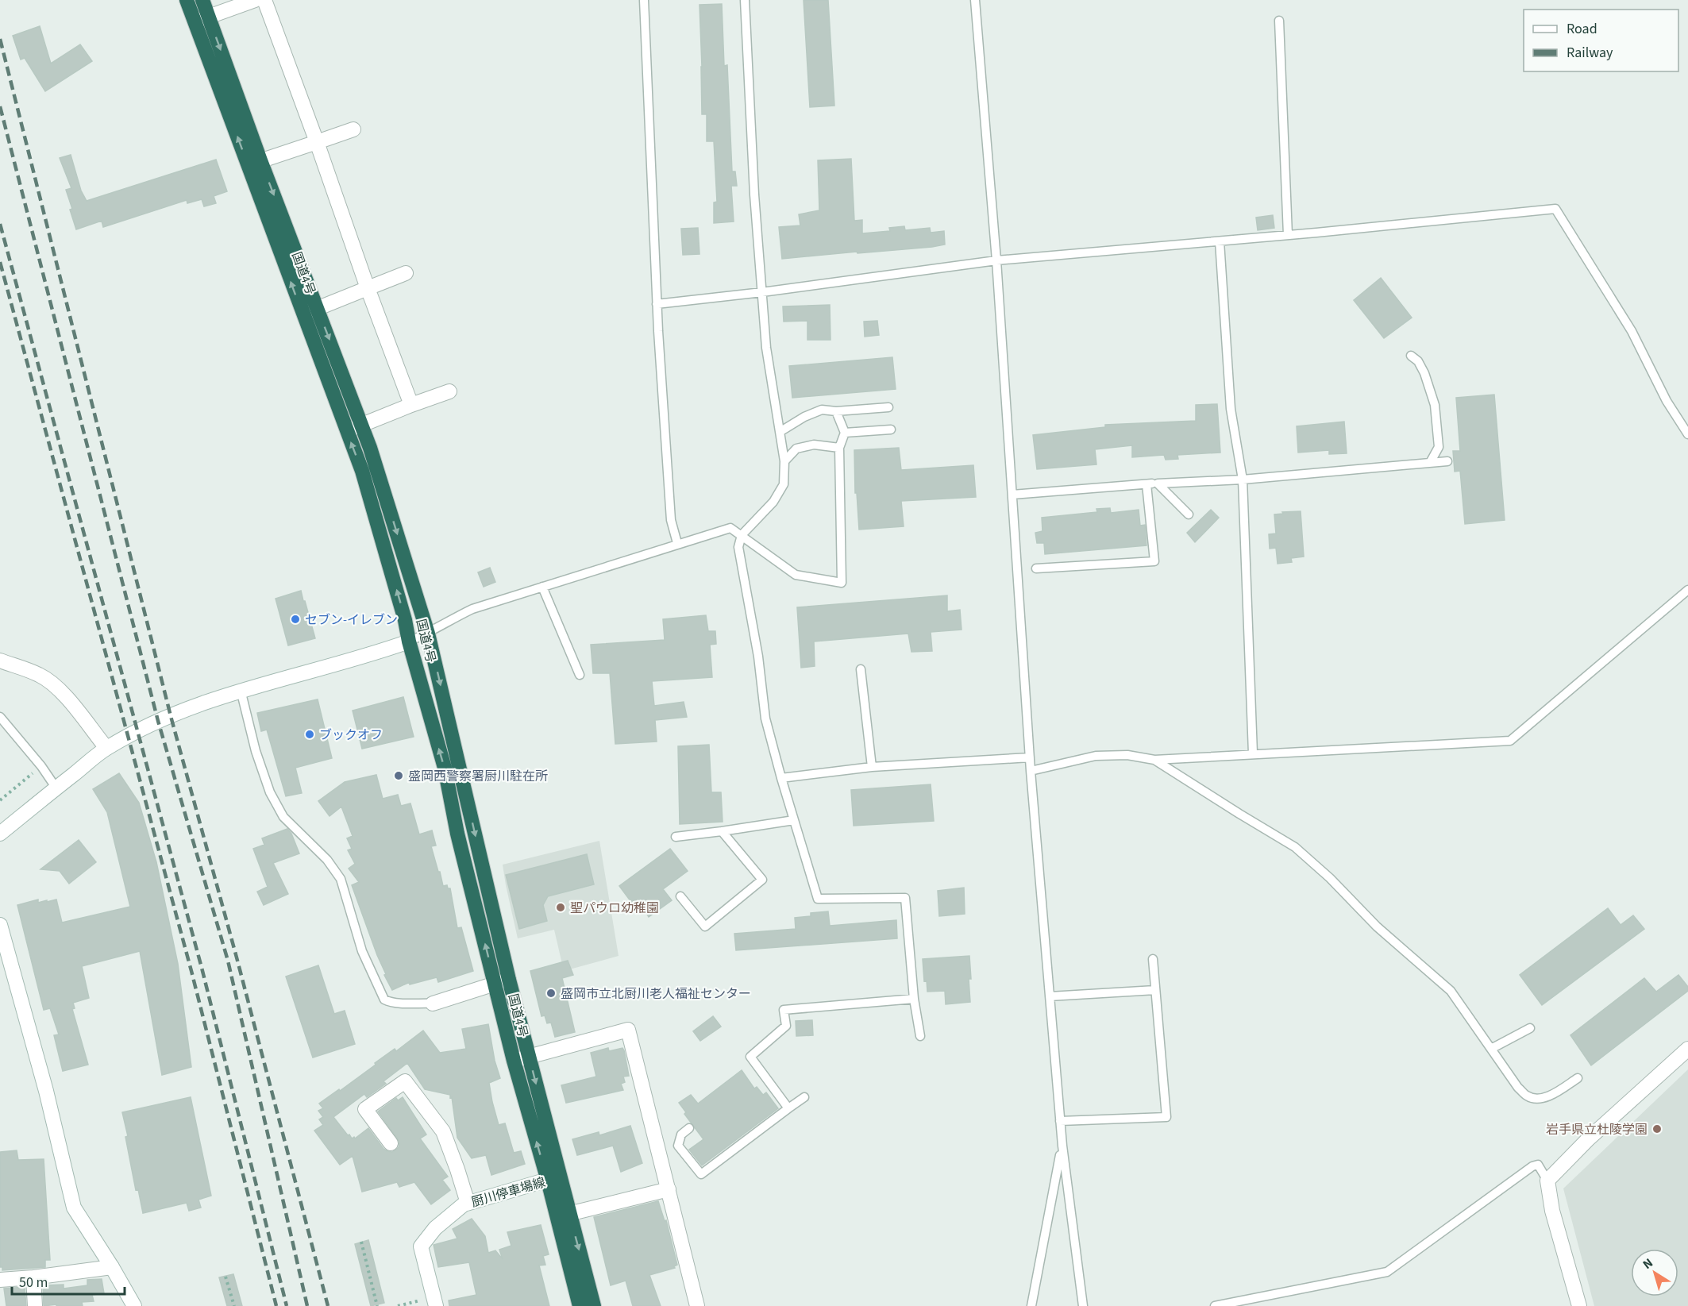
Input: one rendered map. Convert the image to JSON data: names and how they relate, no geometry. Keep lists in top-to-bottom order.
{
  "streets": {
    "highway": ["国道4号"],
    "street": ["厨川停車場線"]
  },
  "crossings": [
    ["国道4号", "厨川停車場線"]
  ],
  "places": [
    "セブン-イレブン",
    "ブックオフ",
    "盛岡西警察署厨川駐在所",
    "聖パウロ幼稚園",
    "盛岡市立北厨川老人福祉センター",
    "岩手県立杜陵学園"
  ],
  "legend": ["Road", "Railway"],
  "scale_bar": "50 m",
  "north": "top left"
}
